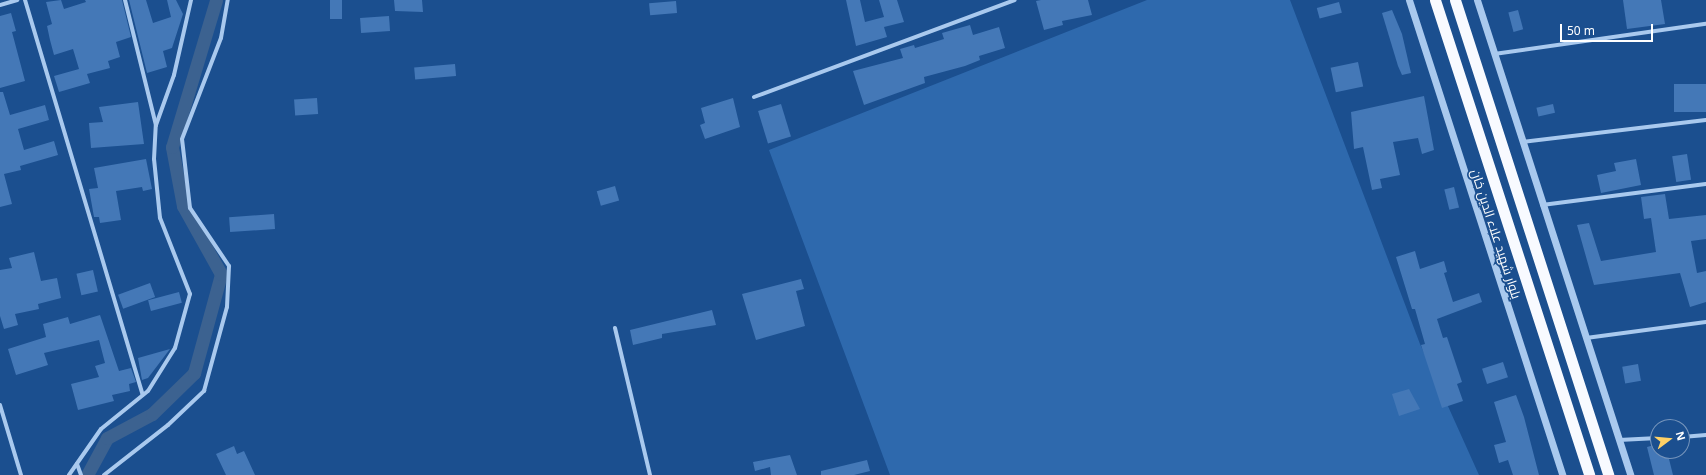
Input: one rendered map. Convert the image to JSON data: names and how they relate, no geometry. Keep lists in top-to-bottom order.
{
  "streets": {
    "street": ["بلوار شهید علاء الدین خان"]
  },
  "scale_bar": "50 m",
  "north": "right"
}
